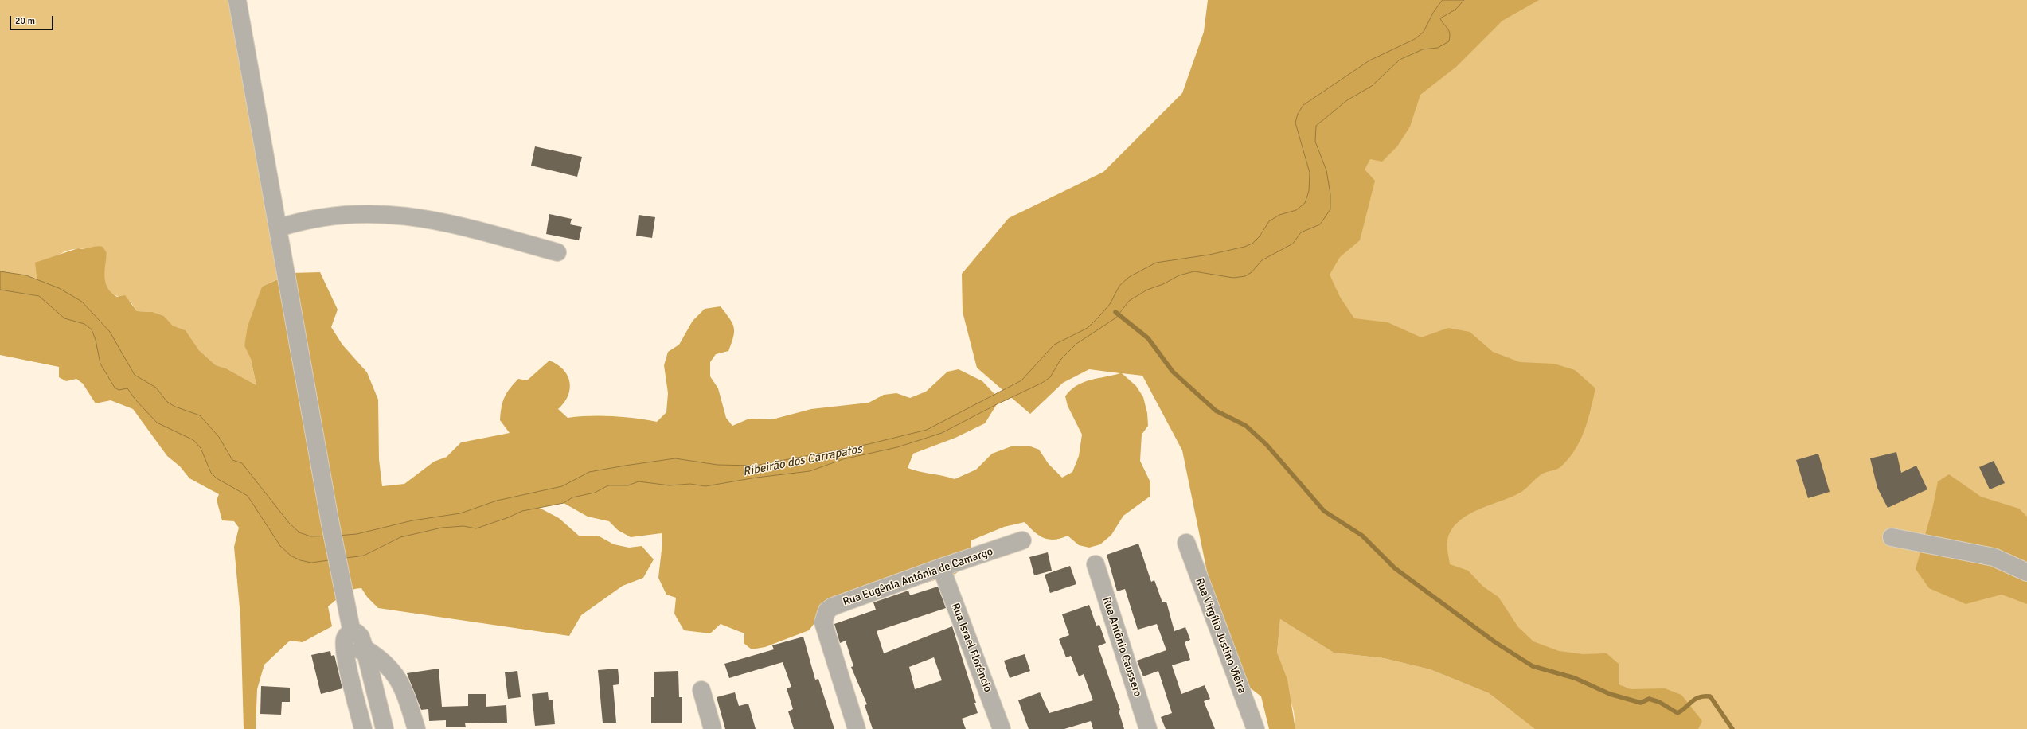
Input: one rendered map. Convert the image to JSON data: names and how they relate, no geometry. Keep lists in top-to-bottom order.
{
  "streets": {
    "street": [
      "Rua Eugênia Antônia de Camargo",
      "Rua Virgílio Justino Vieira",
      "Rua Antônio Caussero",
      "Rua Israel Florêncio"
    ]
  },
  "crossings": [
    ["Rua Eugênia Antônia de Camargo", "Rua Israel Florêncio"]
  ],
  "water": ["Ribeirão dos Carrapatos"],
  "scale_bar": "20 m"
}
